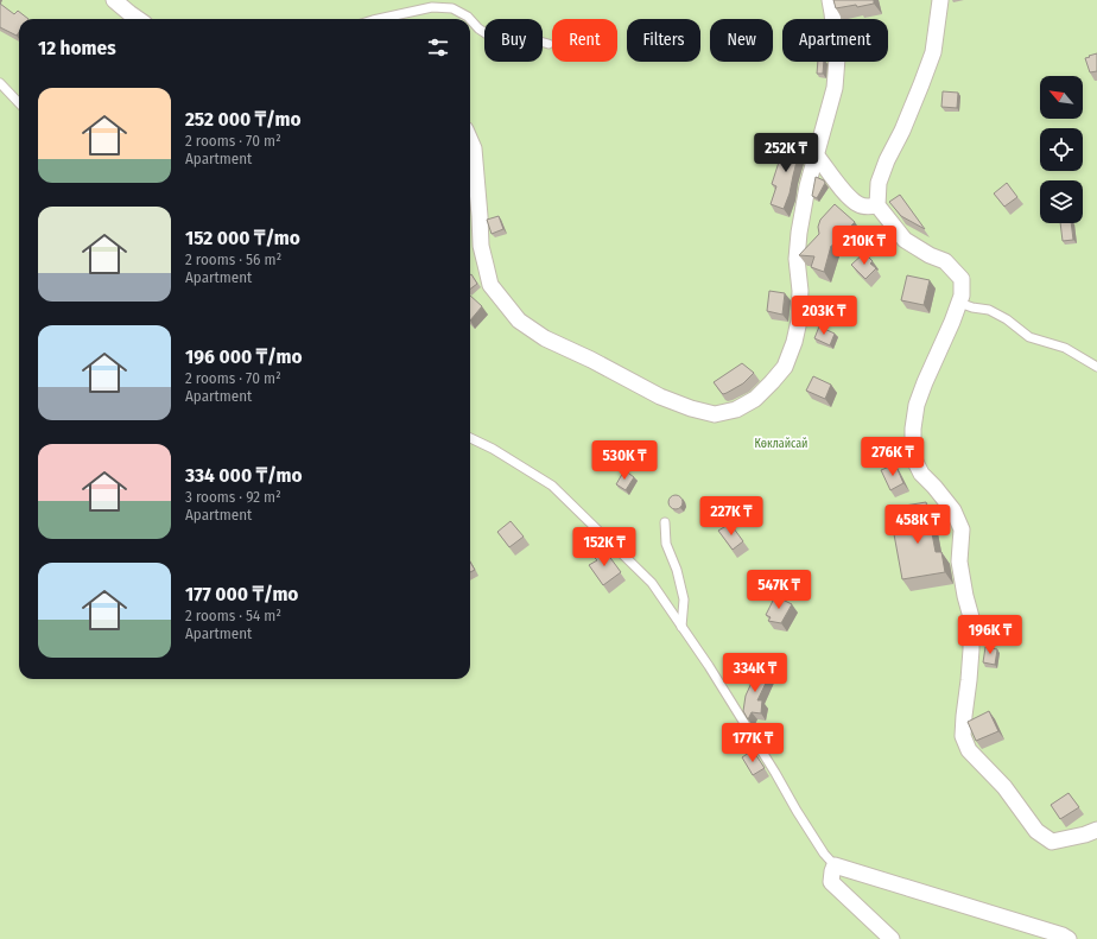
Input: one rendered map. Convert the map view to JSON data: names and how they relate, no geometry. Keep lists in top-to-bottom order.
{
  "parks": ["Көклайсай"],
  "north": "top left",
  "page": {
    "chip": [
      "Buy",
      "Rent",
      "Filters",
      "New",
      "Apartment"
    ],
    "heading": "12 homes",
    "list": [
      {
        "name": "252 000 ₸/mo",
        "note": "2 rooms · 70 m² · Apartment"
      },
      {
        "name": "152 000 ₸/mo",
        "note": "2 rooms · 56 m² · Apartment"
      },
      {
        "name": "196 000 ₸/mo",
        "note": "2 rooms · 70 m² · Apartment"
      },
      {
        "name": "334 000 ₸/mo",
        "note": "3 rooms · 92 m² · Apartment"
      },
      {
        "name": "177 000 ₸/mo",
        "note": "2 rooms · 54 m² · Apartment"
      }
    ],
    "price": [
      "252K ₸",
      "210K ₸",
      "203K ₸",
      "276K ₸",
      "530K ₸",
      "227K ₸",
      "458K ₸",
      "152K ₸",
      "547K ₸",
      "196K ₸",
      "334K ₸",
      "177K ₸"
    ]
  }
}
